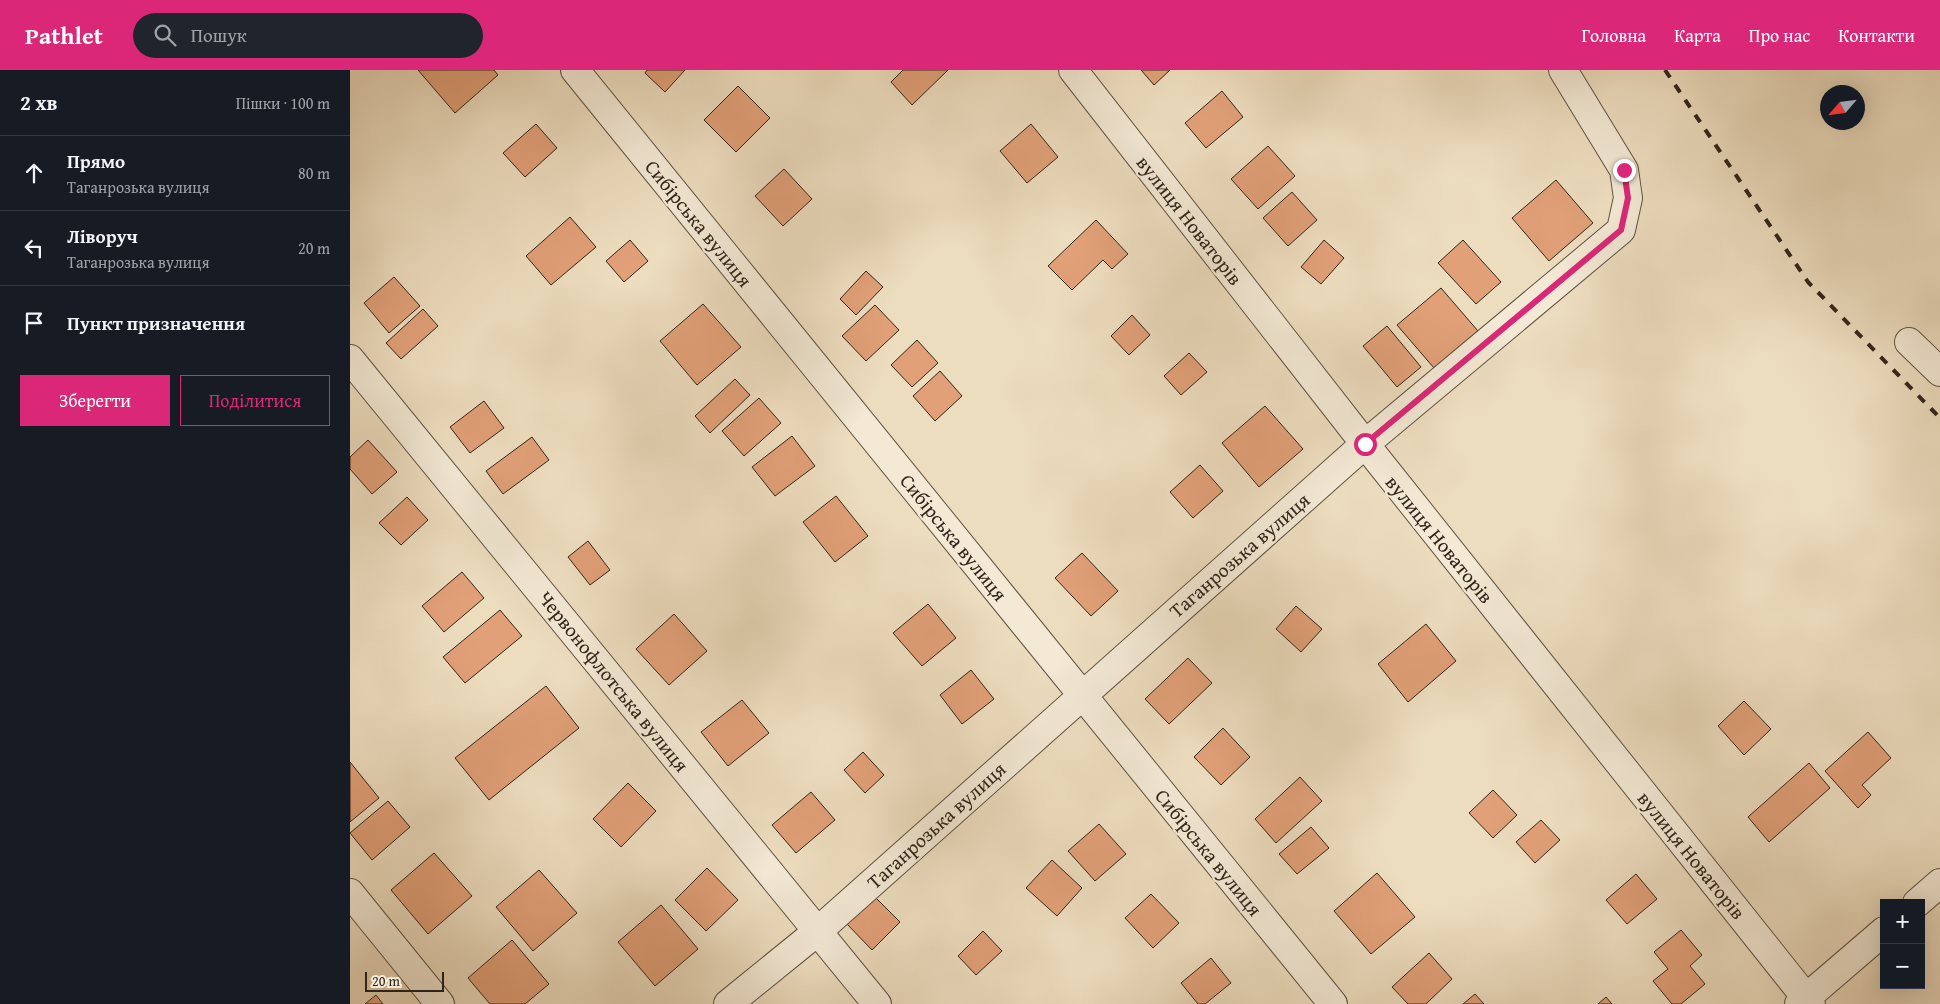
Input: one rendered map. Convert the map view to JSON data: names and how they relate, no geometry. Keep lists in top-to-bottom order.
{
  "streets": {
    "street": [
      "вулиця Новаторів",
      "Сибірська вулиця",
      "Таганрозька вулиця",
      "Червонофлотська вулиця"
    ]
  },
  "crossings": [
    ["вулиця Новаторів", "Таганрозька вулиця"],
    ["Сибірська вулиця", "Таганрозька вулиця"],
    ["Таганрозька вулиця", "Червонофлотська вулиця"]
  ],
  "scale_bar": "20 m",
  "north": "bottom left",
  "page": {
    "header": "Pathlet",
    "search": "Пошук",
    "nav": [
      "Головна",
      "Карта",
      "Про нас",
      "Контакти"
    ],
    "heading": ["2 хв", "Пішки · 100 m"],
    "list": [
      ["Прямо", "Таганрозька вулиця", "80 m"],
      ["Ліворуч", "Таганрозька вулиця", "20 m"],
      "Пункт призначення"
    ],
    "buttons": ["Зберегти", "Поділитися"],
    "map_buttons": ["+", "−"],
    "scale": "20 m"
  }
}
